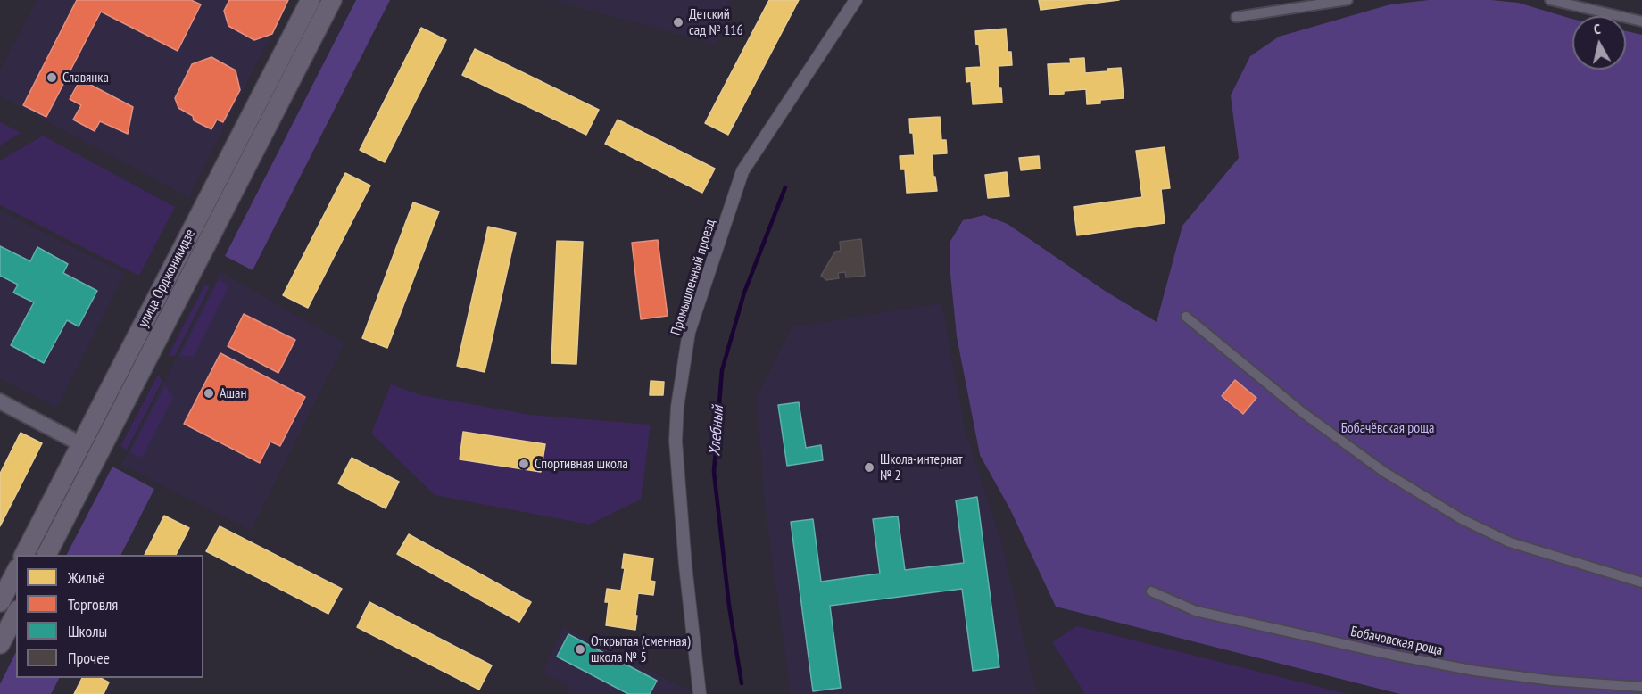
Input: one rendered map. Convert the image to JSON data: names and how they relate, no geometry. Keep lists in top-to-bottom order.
{
  "streets": {
    "main road": ["улица Орджоникидзе"],
    "street": ["Промышленный проезд", "Бобачовская роща"]
  },
  "water": ["Хлебный"],
  "parks": ["Бобачёвская роща"],
  "places": [
    "Детский сад № 116",
    "Славянка",
    "Ашан",
    "Спортивная школа",
    "Школа-интернат № 2",
    "Открытая (сменная) школа № 5"
  ],
  "legend": [
    "Жильё",
    "Торговля",
    "Школы",
    "Прочее"
  ],
  "north": "top"
}
